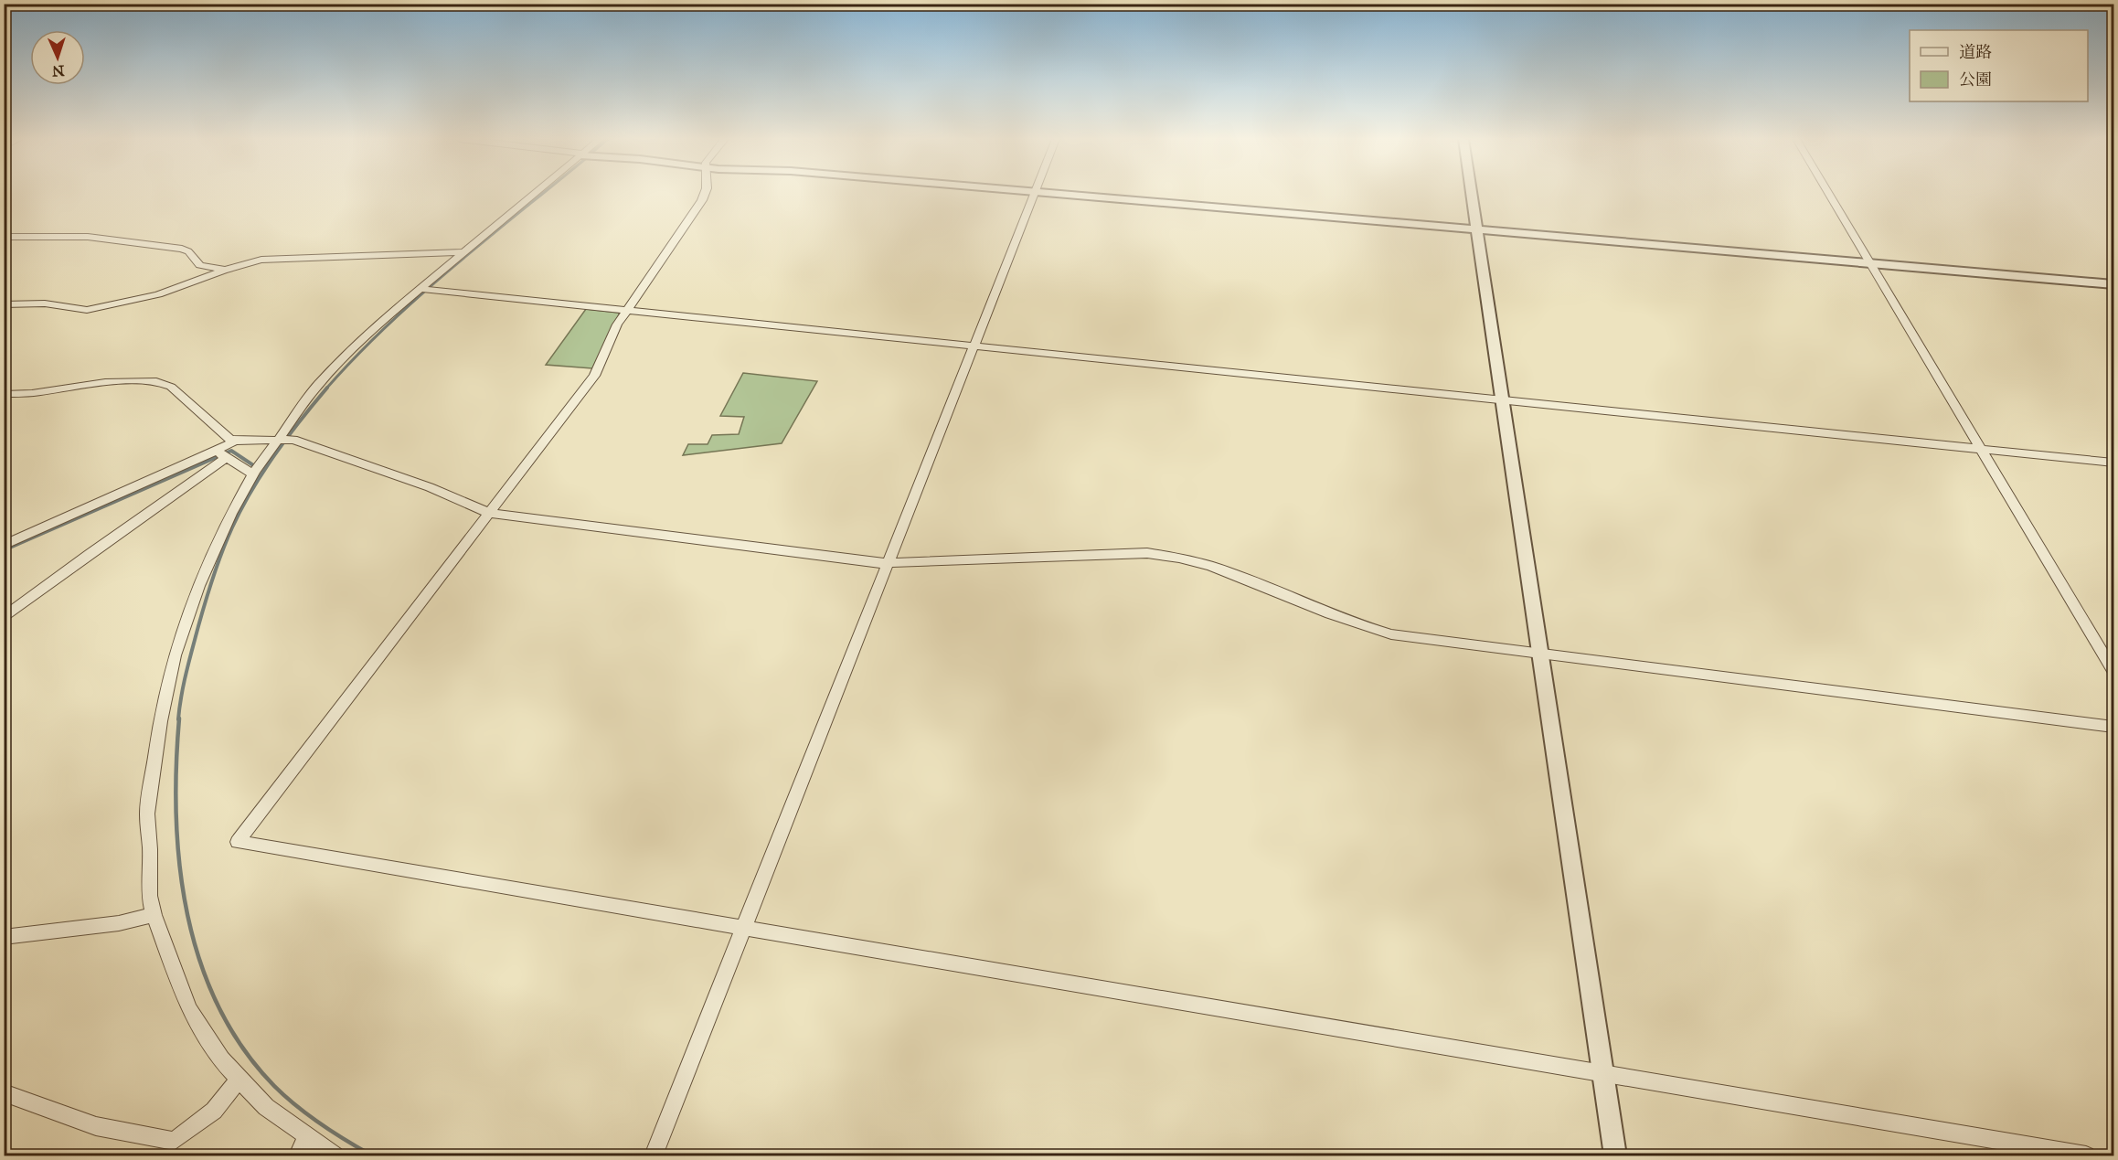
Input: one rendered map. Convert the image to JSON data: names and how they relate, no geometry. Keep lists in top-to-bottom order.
{
  "legend": ["道路", "公園"],
  "north": "bottom"
}
